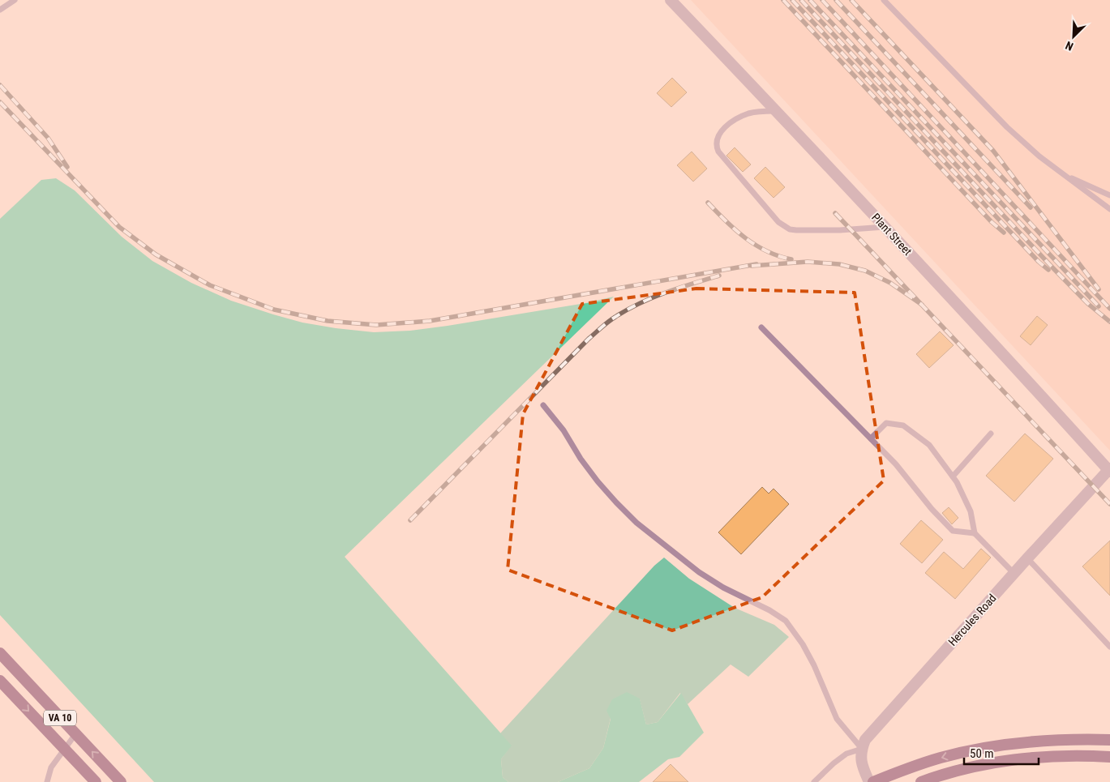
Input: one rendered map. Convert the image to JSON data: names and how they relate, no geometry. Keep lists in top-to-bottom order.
{
  "streets": {
    "highway": ["VA 10"],
    "street": ["Plant Street", "Hercules Road"]
  },
  "crossings": [
    ["Plant Street", "Hercules Road"]
  ],
  "scale_bar": "50 m",
  "north": "bottom left"
}
